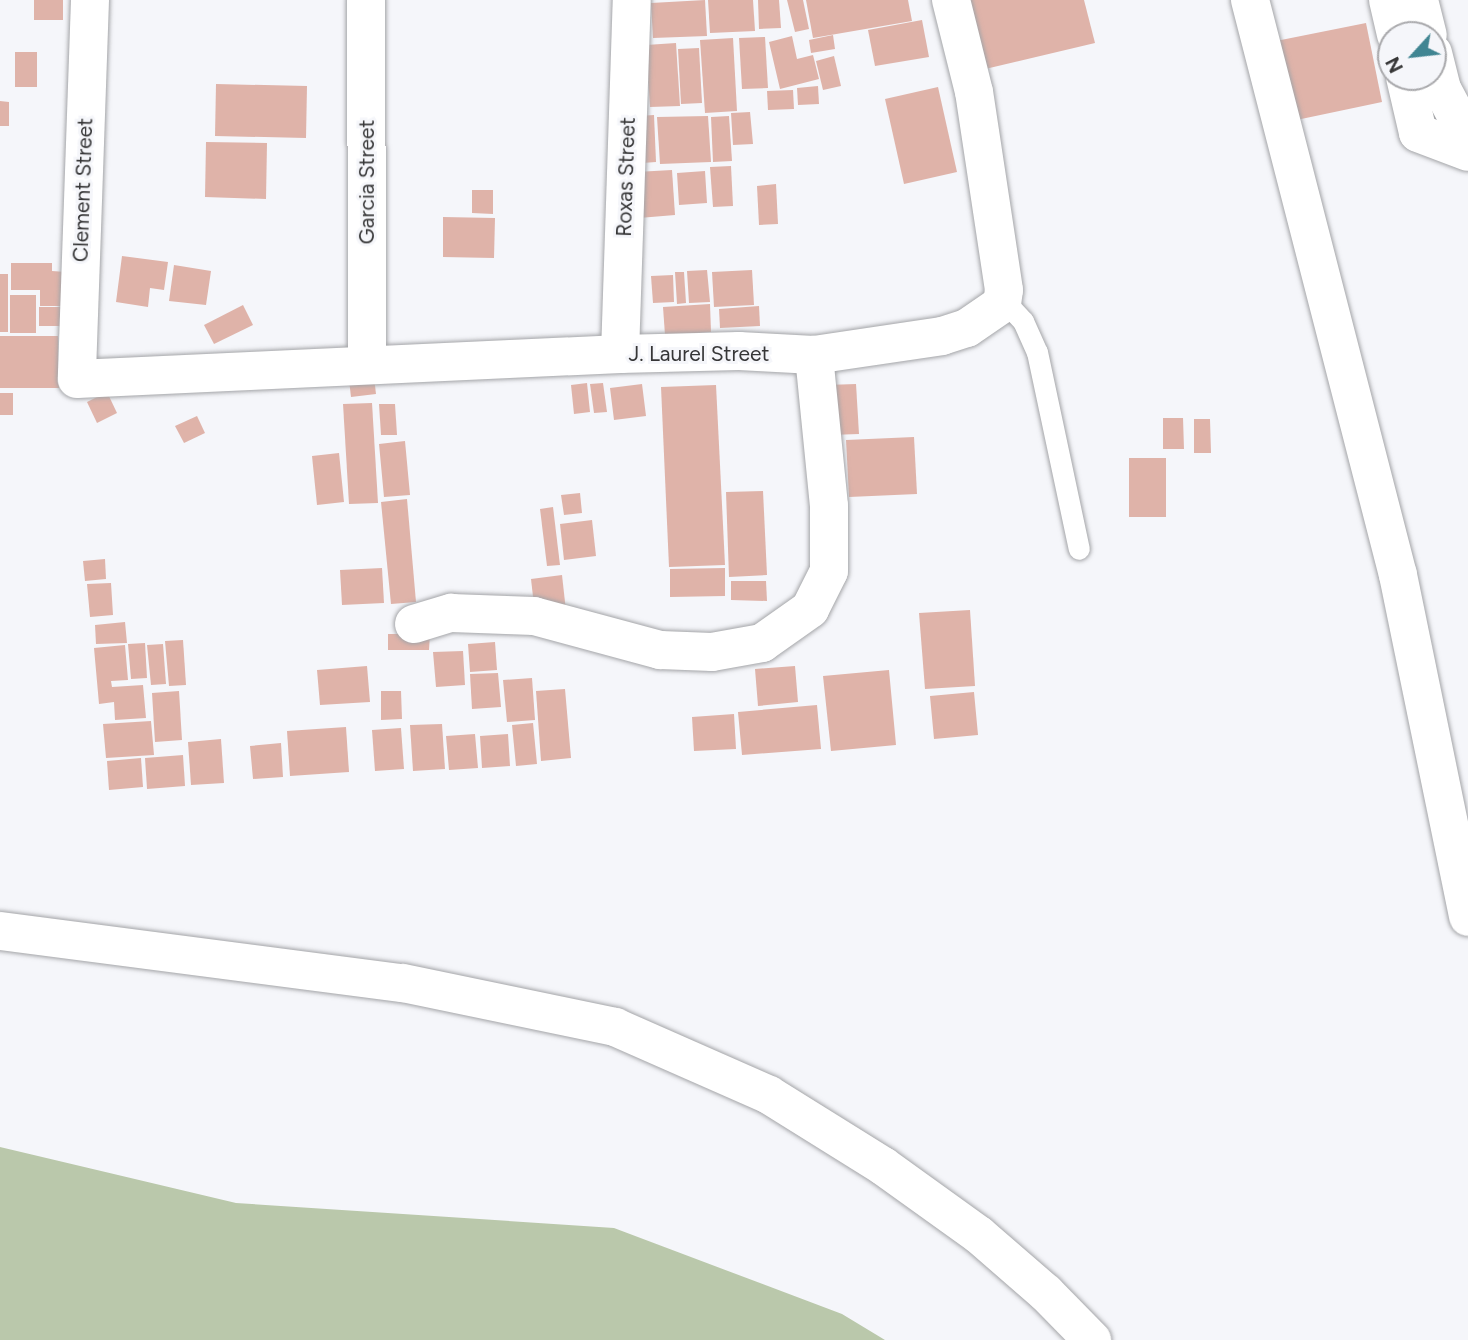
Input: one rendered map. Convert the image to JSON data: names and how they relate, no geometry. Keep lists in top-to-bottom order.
{
  "streets": {
    "street": [
      "Roxas Street",
      "Garcia Street",
      "Clement Street",
      "J. Laurel Street"
    ]
  },
  "crossings": [
    ["Roxas Street", "J. Laurel Street"],
    ["Garcia Street", "J. Laurel Street"],
    ["Clement Street", "J. Laurel Street"]
  ],
  "north": "bottom left"
}
